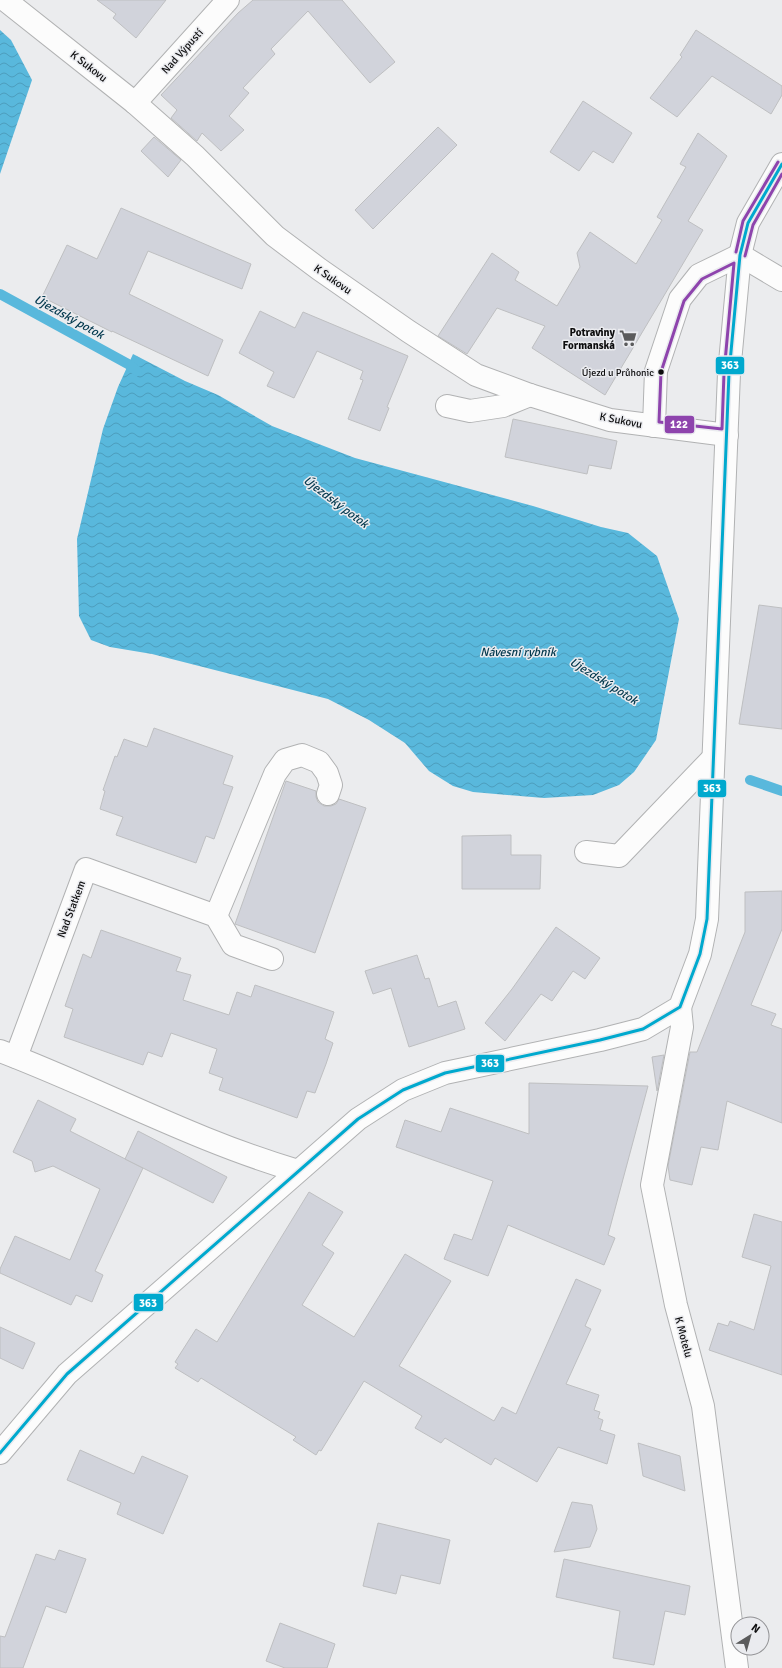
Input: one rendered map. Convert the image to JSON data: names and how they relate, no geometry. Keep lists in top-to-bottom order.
{
  "streets": {
    "street": [
      "Nad Výpustí",
      "K Sukovu",
      "Nad Statkem",
      "K Motelu"
    ]
  },
  "crossings": [
    ["Nad Výpustí", "K Sukovu"]
  ],
  "water": ["Újezdský potok", "Návesní rybník"],
  "places": {
    "supermarket": ["Potraviny Formanská"],
    "other": ["Újezd u Průhonic"]
  },
  "lines": ["transit line 122", "transit line 363"],
  "north": "top right"
}
